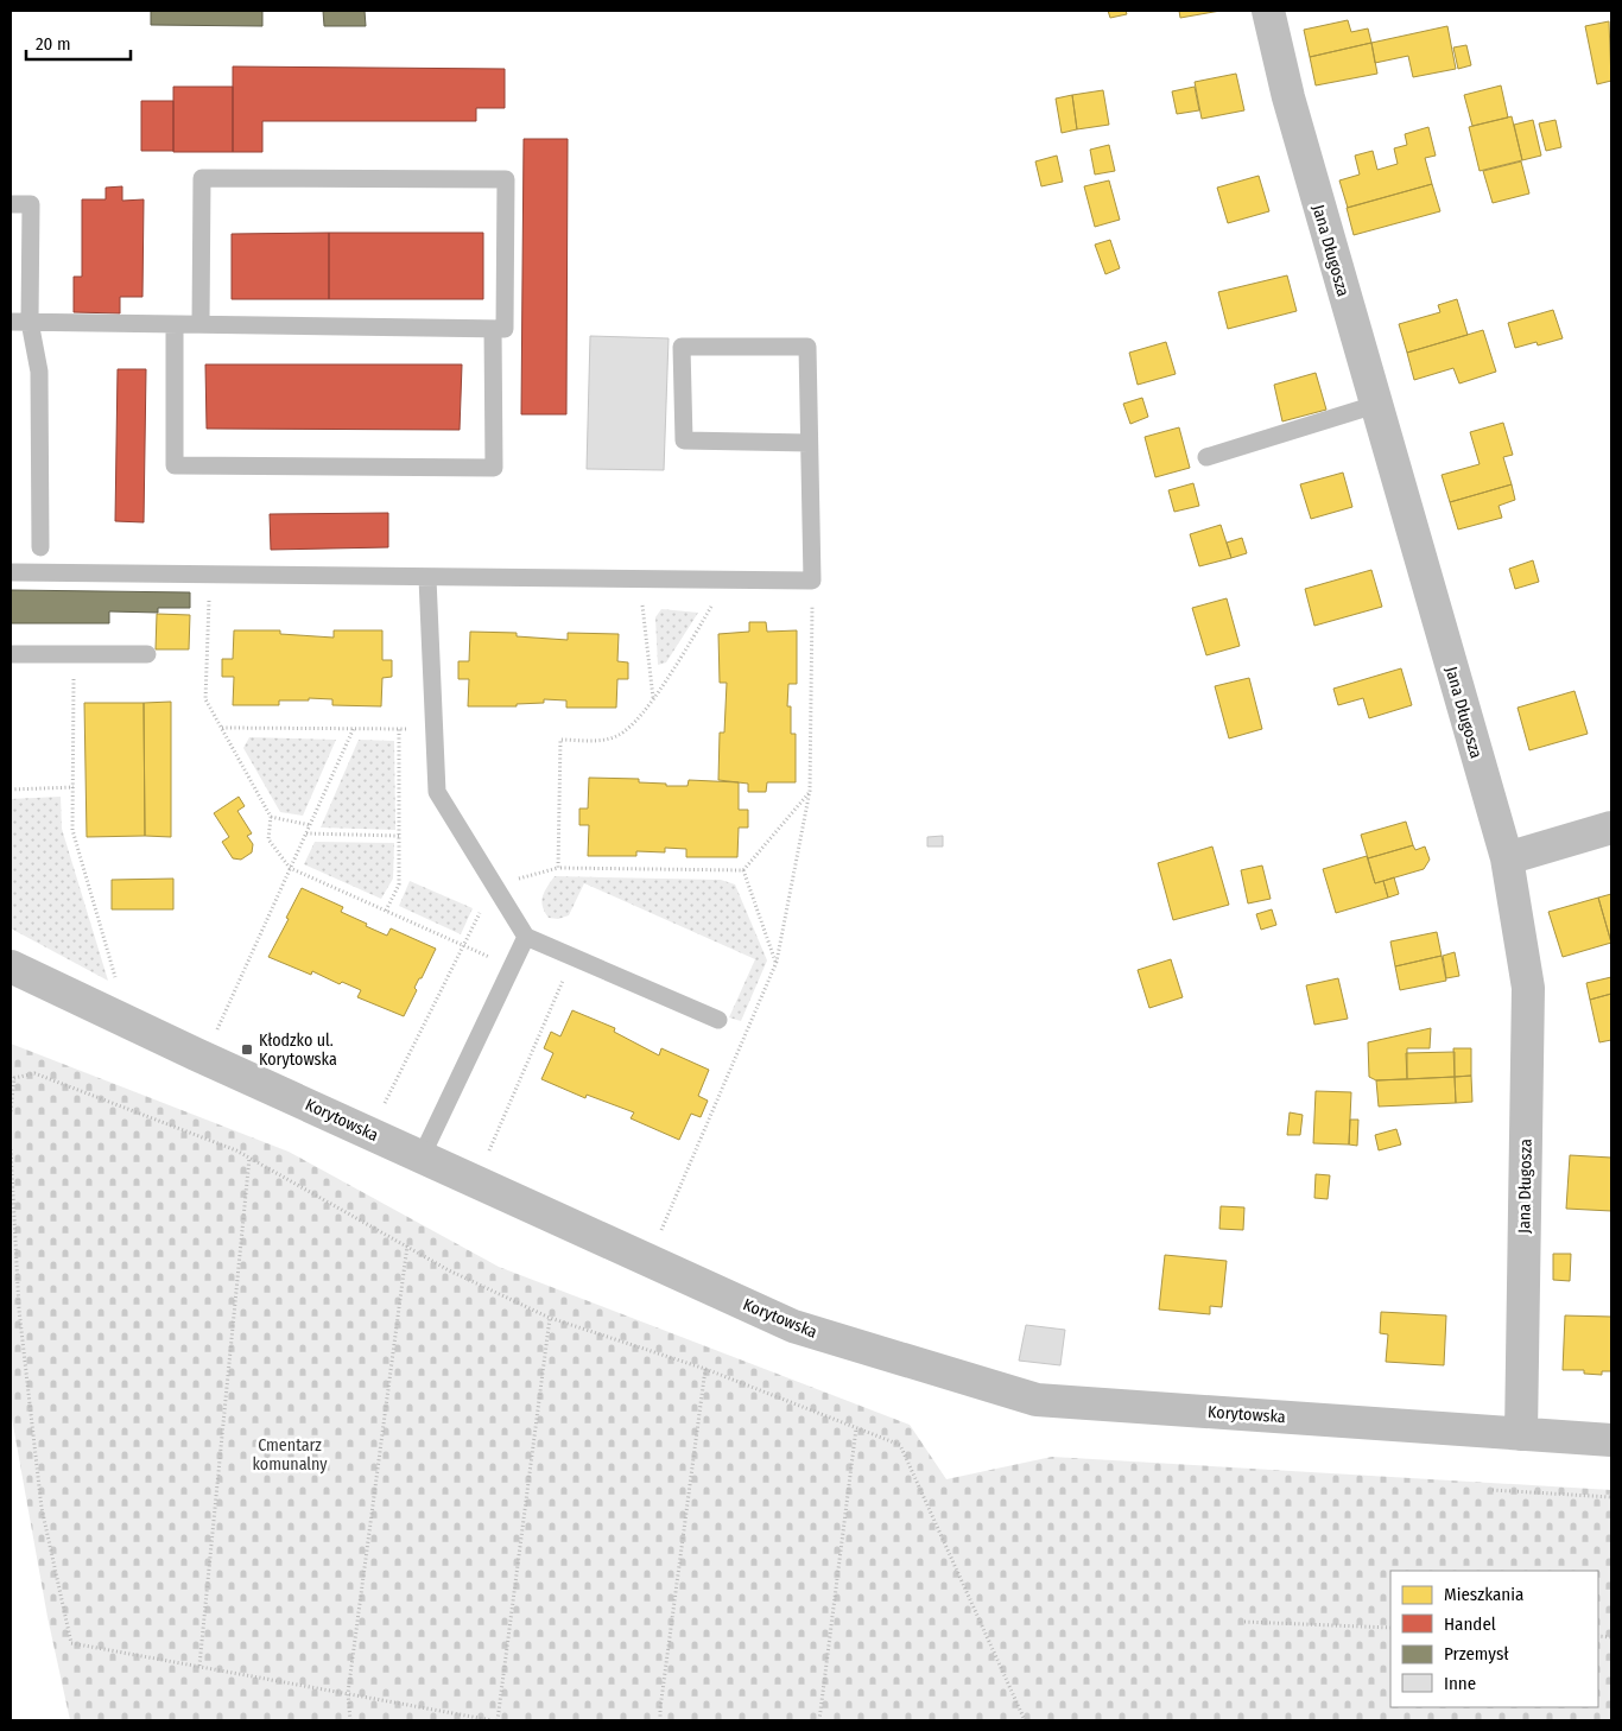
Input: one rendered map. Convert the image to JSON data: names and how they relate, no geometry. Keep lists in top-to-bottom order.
{
  "streets": {
    "street": ["Jana Długosza", "Korytowska"]
  },
  "crossings": [
    ["Jana Długosza", "Korytowska"]
  ],
  "parks": ["Cmentarz komunalny"],
  "places": {
    "transit": ["Kłodzko ul. Korytowska"]
  },
  "legend": [
    "Mieszkania",
    "Handel",
    "Przemysł",
    "Inne"
  ],
  "scale_bar": "20 m"
}
